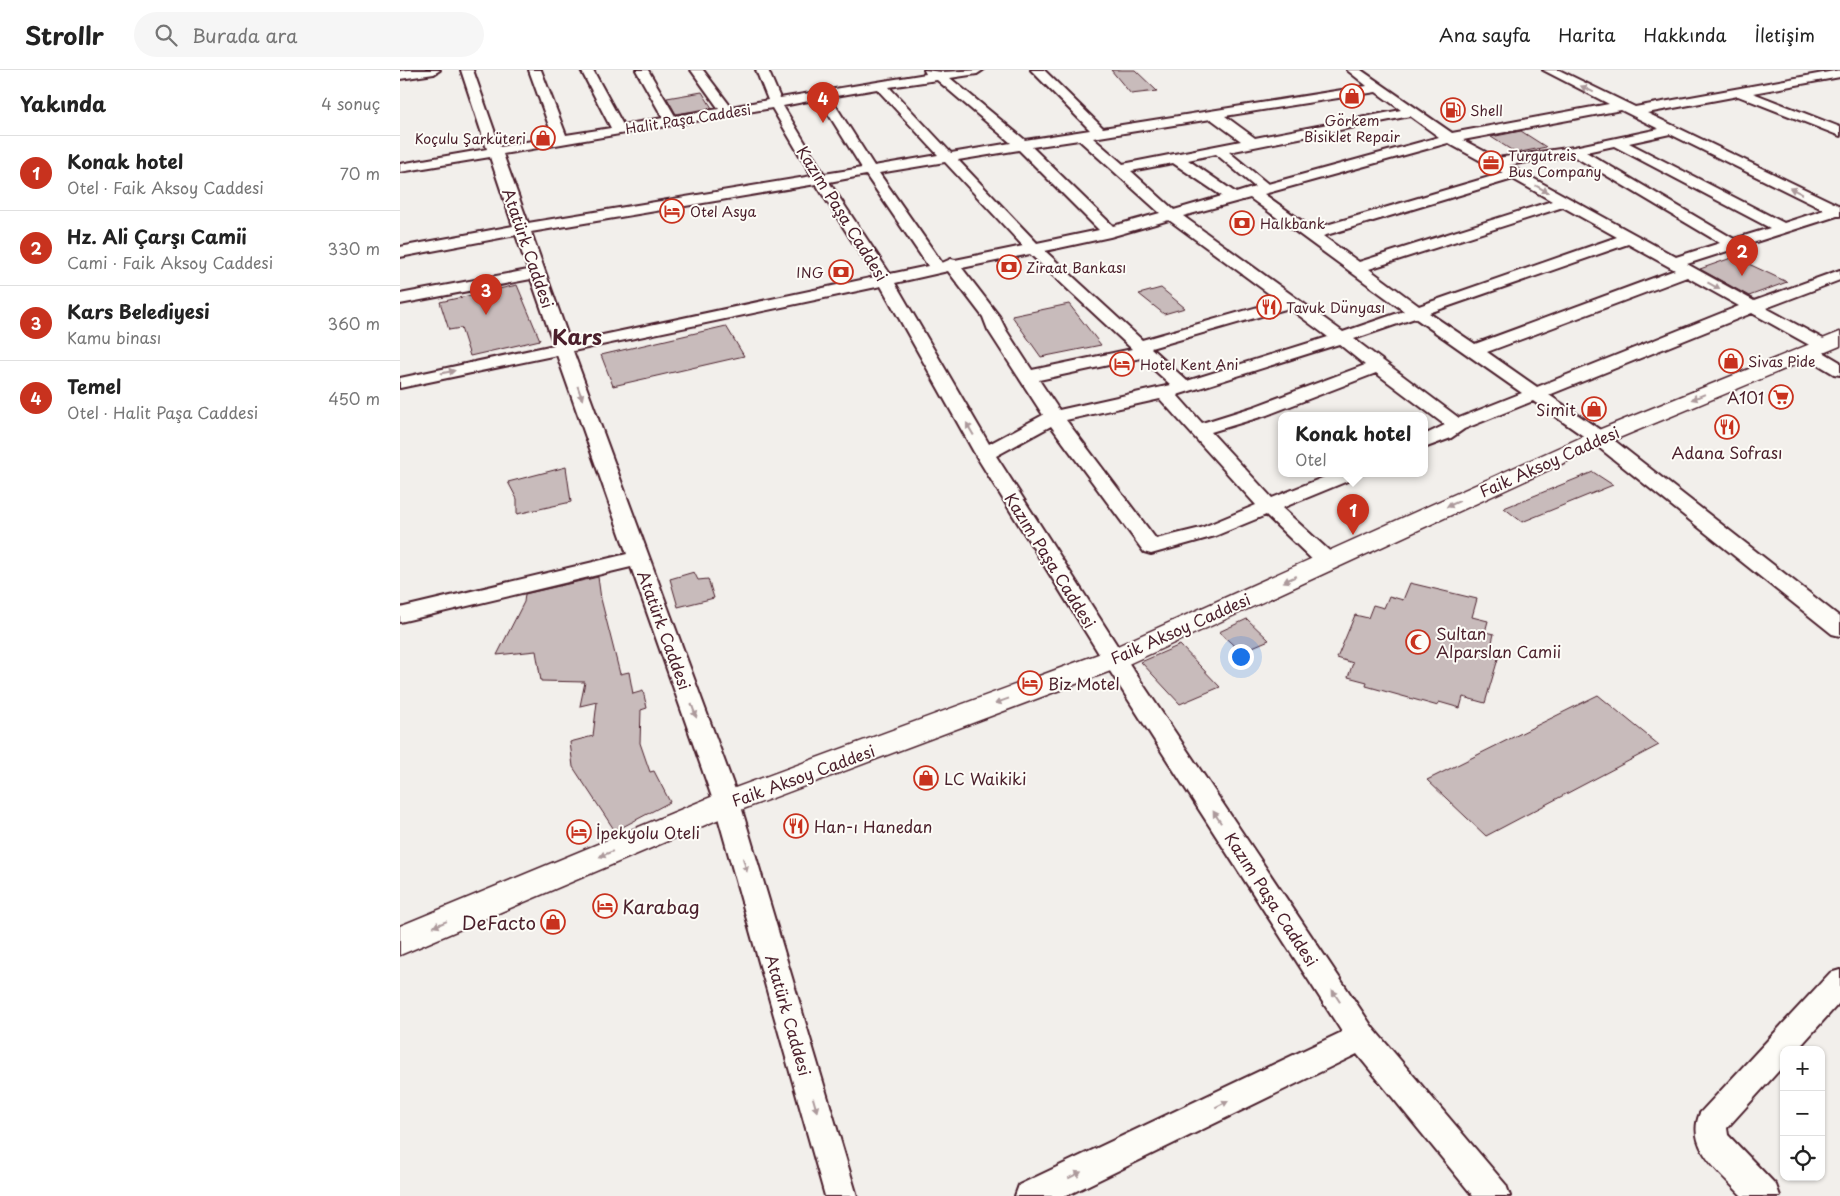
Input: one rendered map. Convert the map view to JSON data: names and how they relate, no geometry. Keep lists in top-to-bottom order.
{
  "streets": {
    "main road": ["Faik Aksoy Caddesi"],
    "street": ["Halit Paşa Caddesi", "Kazım Paşa Caddesi", "Atatürk Caddesi"]
  },
  "crossings": [
    ["Halit Paşa Caddesi", "Kazım Paşa Caddesi"],
    ["Halit Paşa Caddesi", "Atatürk Caddesi"],
    ["Kazım Paşa Caddesi", "Faik Aksoy Caddesi"],
    ["Atatürk Caddesi", "Faik Aksoy Caddesi"]
  ],
  "one_way": ["Atatürk Caddesi", "Faik Aksoy Caddesi"],
  "districts": ["Kars"],
  "places": {
    "shop": [
      "Görkem Bisiklet Repair",
      "Koçulu Şarküteri",
      "Sivas Pide",
      "Simit",
      "LC Waikiki",
      "DeFacto"
    ],
    "fuel station": ["Shell"],
    "office": ["Turgutreis Bus Company"],
    "hotel": [
      "Otel Asya",
      "Hotel Kent Ani",
      "Biz Motel",
      "İpekyolu Oteli",
      "Karabag"
    ],
    "bank": ["Halkbank", "Ziraat Bankası", "ING"],
    "restaurant": ["Tavuk Dünyası", "Adana Sofrası", "Han-ı Hanedan"],
    "supermarket": ["A101"],
    "mosque": ["Sultan Alparslan Camii"]
  },
  "page": {
    "header": "Strollr",
    "search": "Burada ara",
    "nav": [
      "Ana sayfa",
      "Harita",
      "Hakkında",
      "İletişim"
    ],
    "heading": ["Yakında", "4 sonuç"],
    "pins": [
      "4",
      "2",
      "3",
      "1"
    ],
    "list": [
      {
        "mark": "1",
        "name": "Konak hotel",
        "note": "Otel · Faik Aksoy Caddesi",
        "value": "70 m"
      },
      {
        "mark": "2",
        "name": "Hz. Ali Çarşı Camii",
        "note": "Cami · Faik Aksoy Caddesi",
        "value": "330 m"
      },
      {
        "mark": "3",
        "name": "Kars Belediyesi",
        "note": "Kamu binası",
        "value": "360 m"
      },
      {
        "mark": "4",
        "name": "Temel",
        "note": "Otel · Halit Paşa Caddesi",
        "value": "450 m"
      }
    ],
    "popup": ["Konak hotel", "Otel"],
    "map_buttons": ["+", "−"]
  }
}
